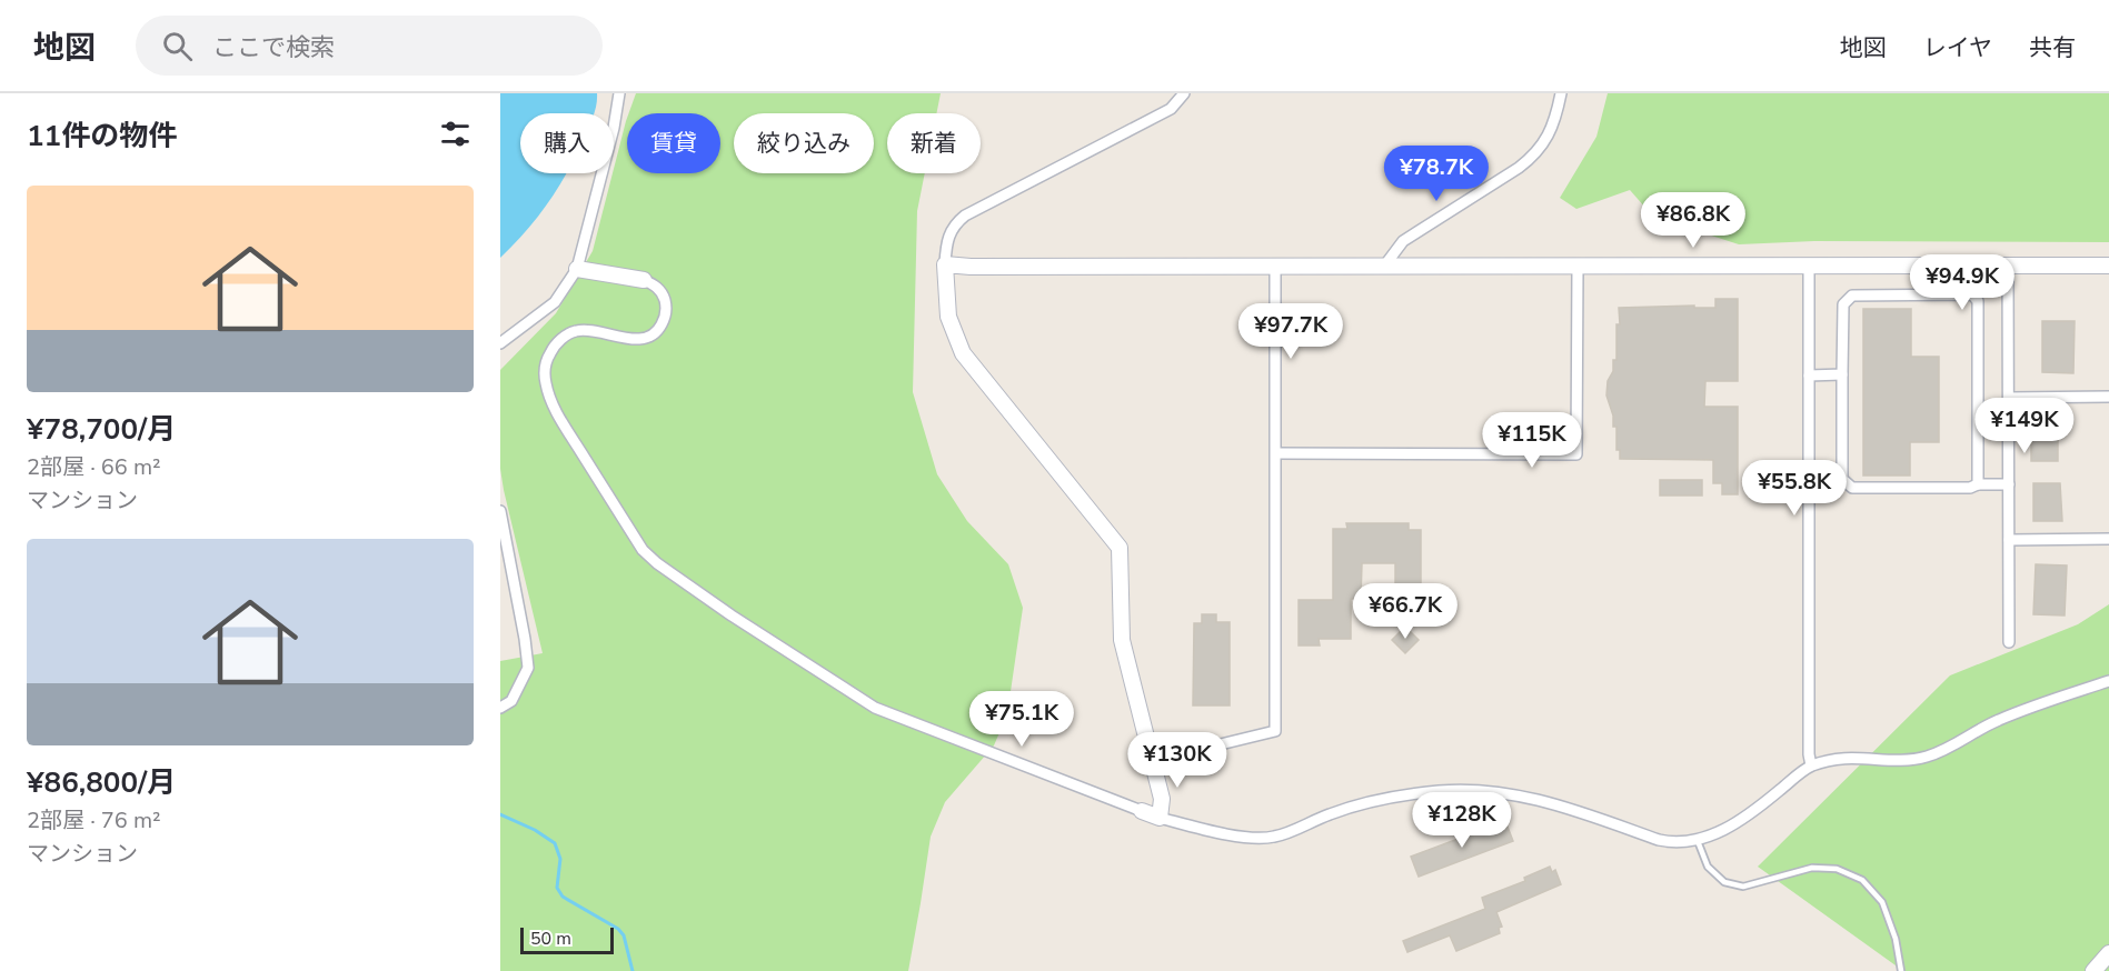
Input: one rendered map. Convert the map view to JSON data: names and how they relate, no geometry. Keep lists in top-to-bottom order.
{
  "scale_bar": "50 m",
  "page": {
    "header": "地図",
    "search": "ここで検索",
    "nav": ["地図", "レイヤ", "共有"],
    "heading": "11件の物件",
    "chip": [
      "購入",
      "賃貸",
      "絞り込み",
      "新着"
    ],
    "price": [
      "¥78.7K",
      "¥86.8K",
      "¥94.9K",
      "¥97.7K",
      "¥149K",
      "¥115K",
      "¥55.8K",
      "¥66.7K",
      "¥75.1K",
      "¥130K",
      "¥128K"
    ],
    "list": [
      {
        "name": "¥78,700/月",
        "note": "2部屋 · 66 m² · マンション"
      },
      {
        "name": "¥86,800/月",
        "note": "2部屋 · 76 m² · マンション"
      }
    ],
    "scale": "50 m"
  }
}
